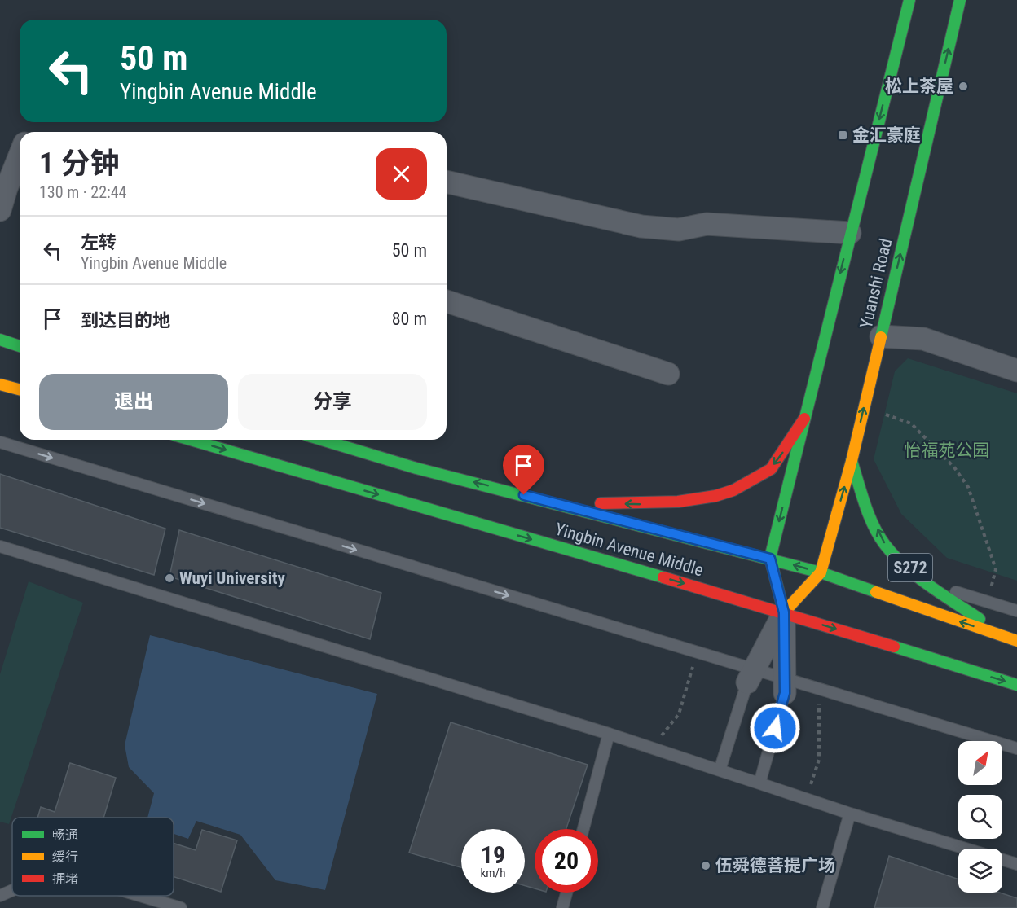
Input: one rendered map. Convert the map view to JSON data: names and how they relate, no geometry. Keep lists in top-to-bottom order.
{
  "streets": {
    "main road": ["Yuanshi Road", "Yingbin Avenue Middle", "S272"]
  },
  "crossings": [
    ["Yuanshi Road", "Yingbin Avenue Middle"],
    ["Yuanshi Road", "S272"],
    ["Yingbin Avenue Middle", "S272"]
  ],
  "parks": ["怡福苑公园"],
  "places": {
    "other": ["松上茶屋", "Wuyi University", "伍舜德菩提广场"],
    "transit": ["金汇豪庭"]
  },
  "legend": ["畅通", "缓行", "拥堵"],
  "north": "top right",
  "page": {
    "turn": ["50 m", "Yingbin Avenue Middle"],
    "heading": ["1 分钟", "130 m · 22:44"],
    "list": [
      {
        "name": "左转",
        "note": "Yingbin Avenue Middle",
        "value": "50 m"
      },
      {
        "name": "到达目的地",
        "value": "80 m"
      }
    ],
    "buttons": ["退出", "分享"],
    "speed": "19 km/h",
    "limit": "20"
  }
}
